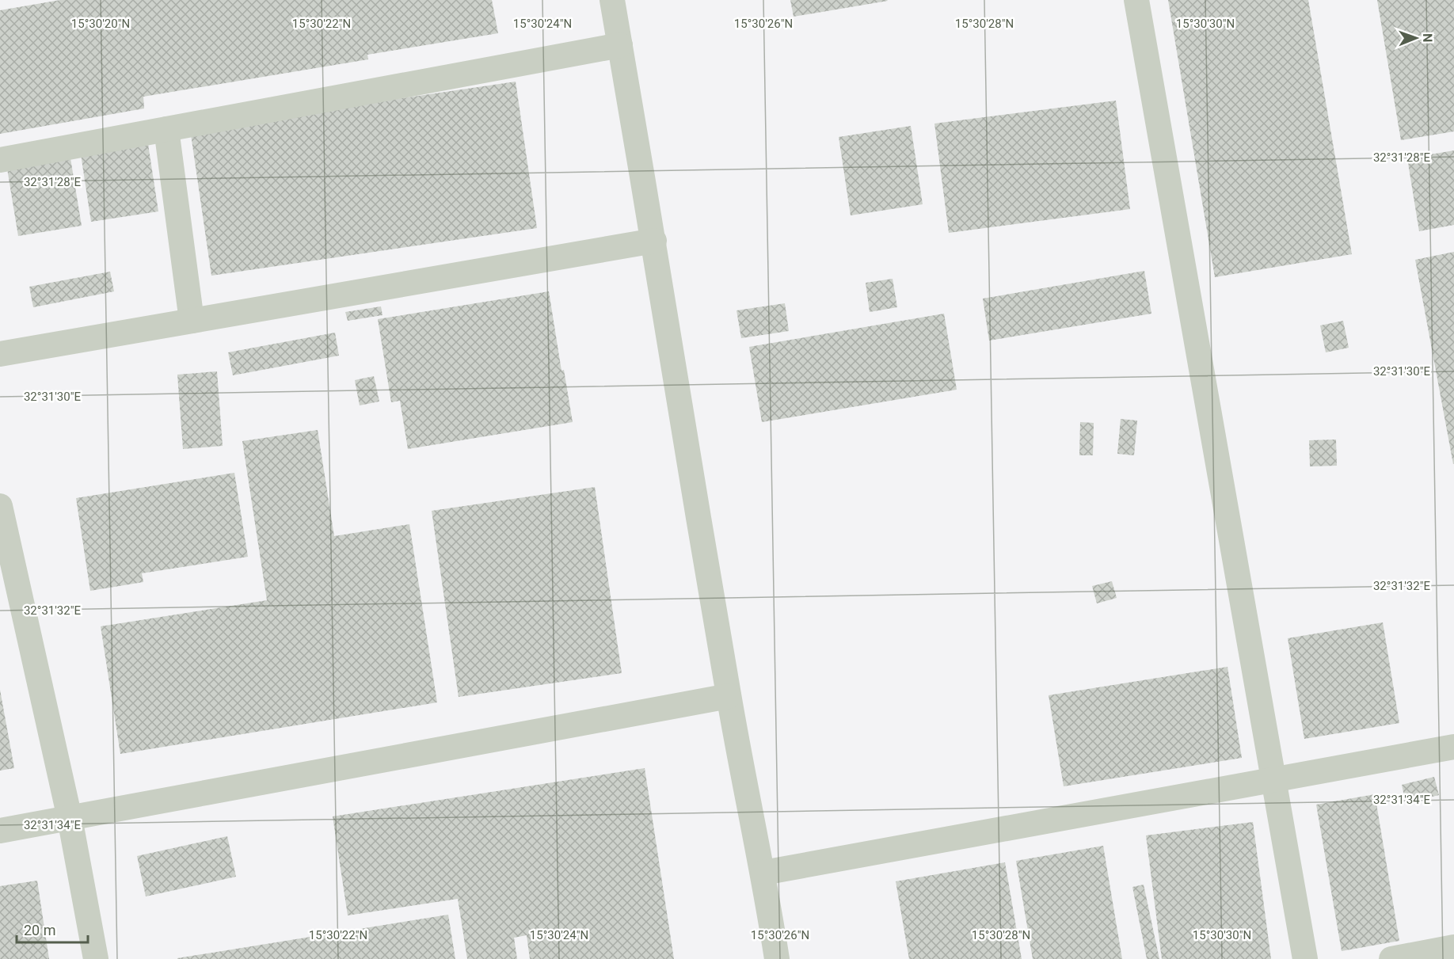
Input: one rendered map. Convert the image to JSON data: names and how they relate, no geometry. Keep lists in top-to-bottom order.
{
  "scale_bar": "20 m",
  "north": "right",
  "coordinates": [
    "15°30'20\"N",
    "15°30'22\"N",
    "15°30'24\"N",
    "15°30'26\"N",
    "15°30'28\"N",
    "15°30'30\"N",
    "32°31'28\"E",
    "32°31'30\"E",
    "32°31'32\"E",
    "32°31'34\"E"
  ]
}
